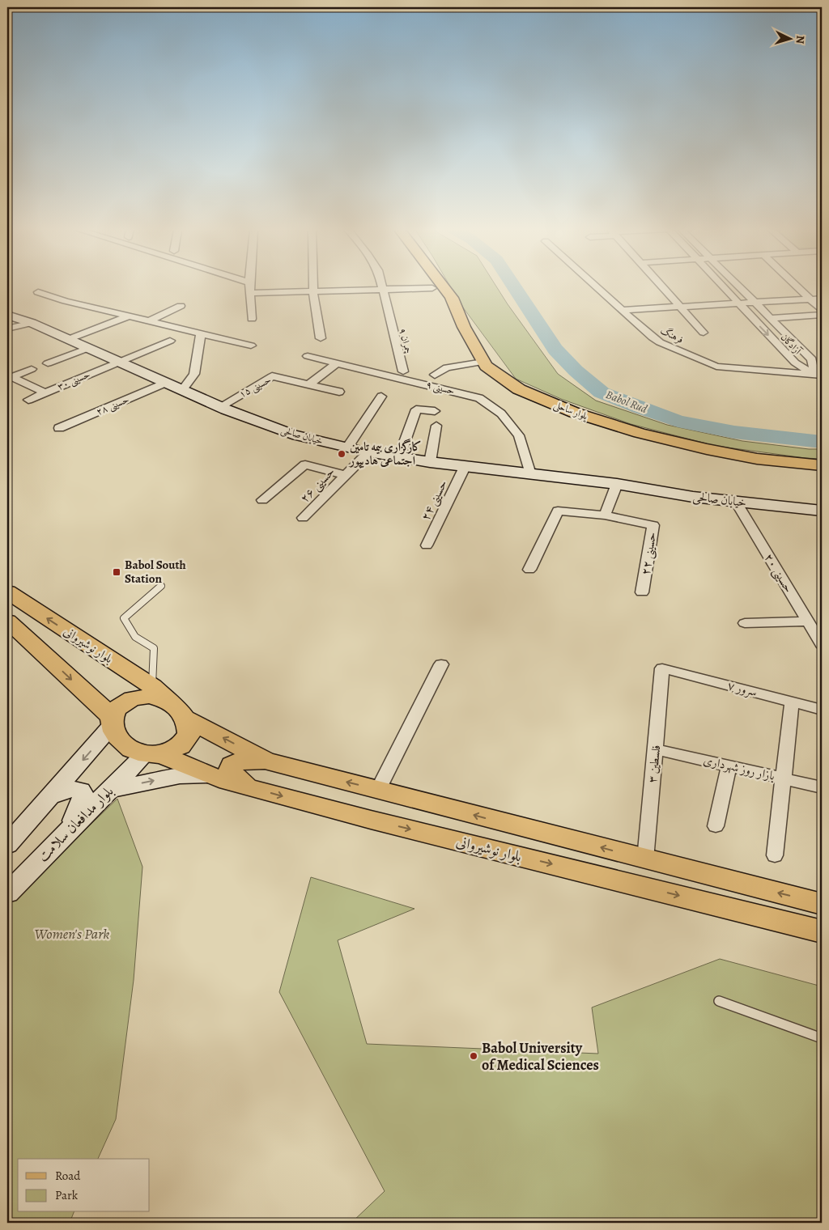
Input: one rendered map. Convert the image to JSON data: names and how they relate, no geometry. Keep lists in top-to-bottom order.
{
  "streets": {
    "main road": [
      "بلوار ساحلی",
      "خيابان صالحی",
      "بلوار نوشیروانی",
      "بلوار مدافعان سلامت"
    ],
    "street": [
      "فرهنگ",
      "چمران ۹",
      "آزادگان",
      "حسینی ۳۰",
      "حسینی ۱۵",
      "حسینی ٩",
      "حسینی ۲۸",
      "حسینی ۲۶",
      "حسینی ۲۴",
      "حسینی ۲۲",
      "حسینی ٢٠",
      "سرور ۷",
      "فلسطین ۳",
      "بازار روز شهرداری"
    ]
  },
  "crossings": [
    ["فرهنگ", "آزادگان"],
    ["حسینی ۳۰", "خيابان صالحی"],
    ["حسینی ۱۵", "خيابان صالحی"],
    ["حسینی ٩", "خيابان صالحی"],
    ["حسینی ۲۸", "خيابان صالحی"],
    ["خيابان صالحی", "حسینی ۲۶"],
    ["خيابان صالحی", "حسینی ۲۴"],
    ["خيابان صالحی", "حسینی ٢٠"],
    ["بلوار نوشیروانی", "بلوار مدافعان سلامت"],
    ["سرور ۷", "فلسطین ۳"],
    ["فلسطین ۳", "بازار روز شهرداری"]
  ],
  "water": ["Babol Rud"],
  "parks": ["Women's Park"],
  "places": {
    "other": ["کارگزاری بیمه تامین اجتماعی هادیپور", "Babol University of Medical Sciences"],
    "transit": ["Babol South Station"]
  },
  "legend": ["Road", "Park"],
  "north": "right"
}
